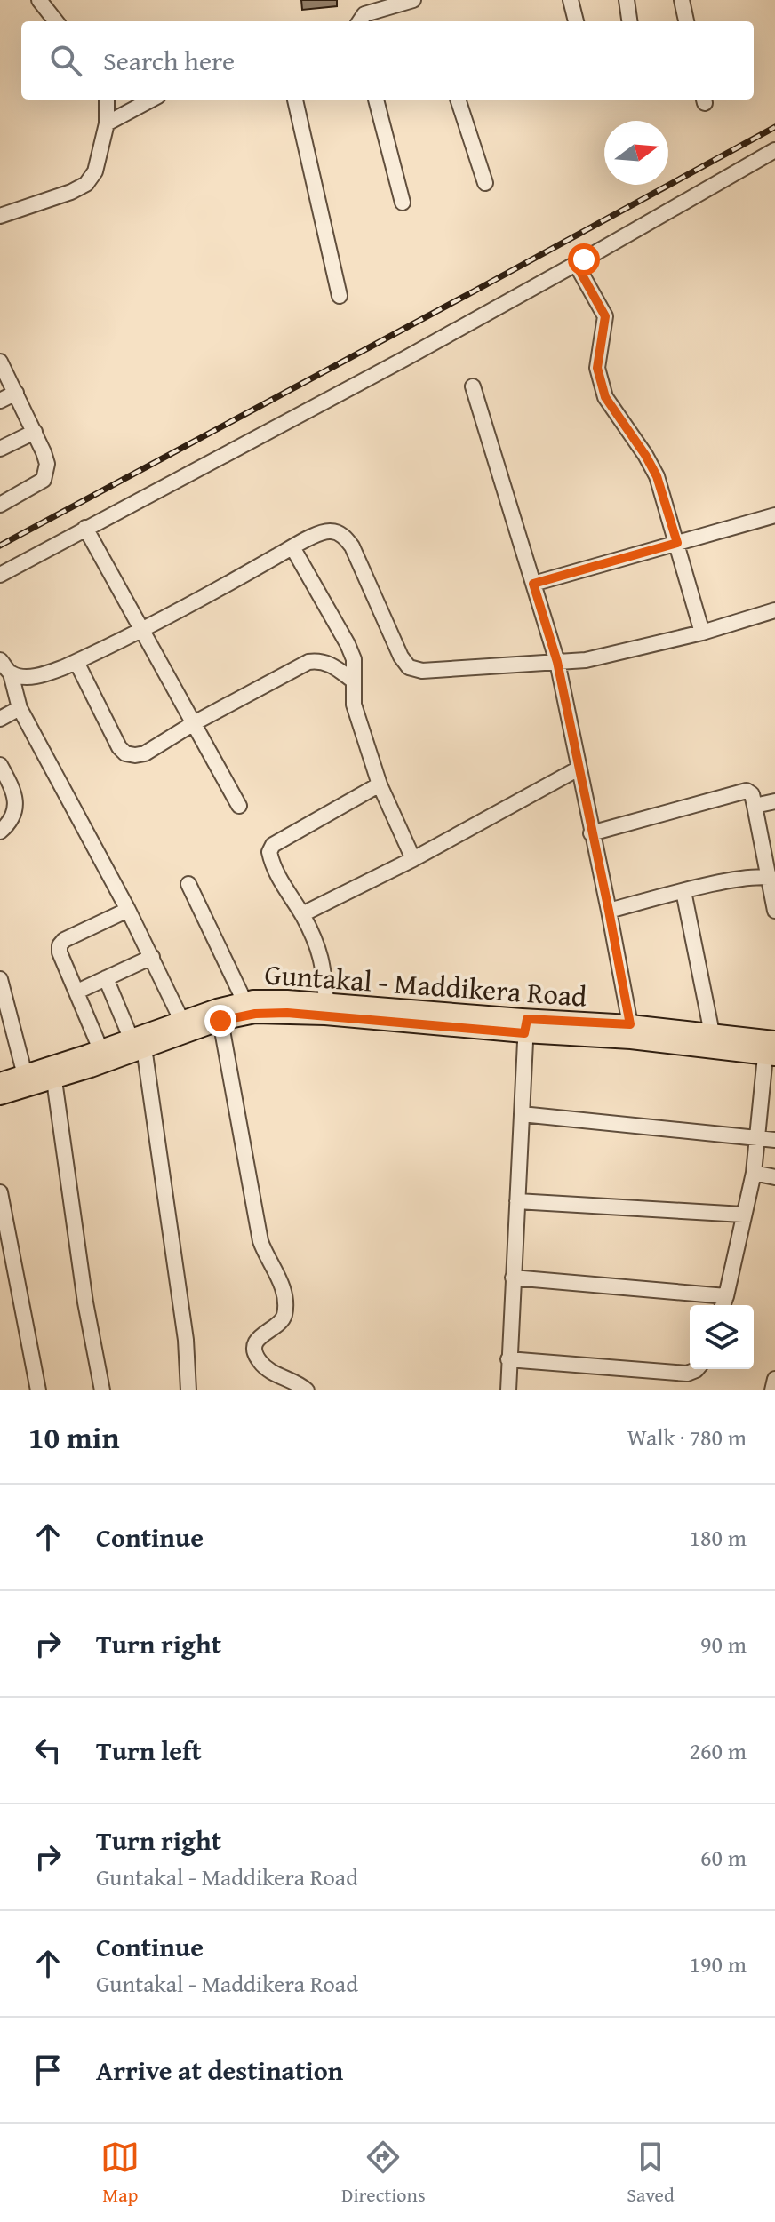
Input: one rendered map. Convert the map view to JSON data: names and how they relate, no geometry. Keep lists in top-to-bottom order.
{
  "streets": {
    "main road": ["Guntakal - Maddikera Road"]
  },
  "north": "right",
  "page": {
    "search": "Search here",
    "heading": ["10 min", "Walk · 780 m"],
    "list": [
      ["Continue", "180 m"],
      ["Turn right", "90 m"],
      ["Turn left", "260 m"],
      ["Turn right", "Guntakal - Maddikera Road", "60 m"],
      ["Continue", "Guntakal - Maddikera Road", "190 m"],
      "Arrive at destination"
    ],
    "nav": ["Map", "Directions", "Saved"]
  }
}
